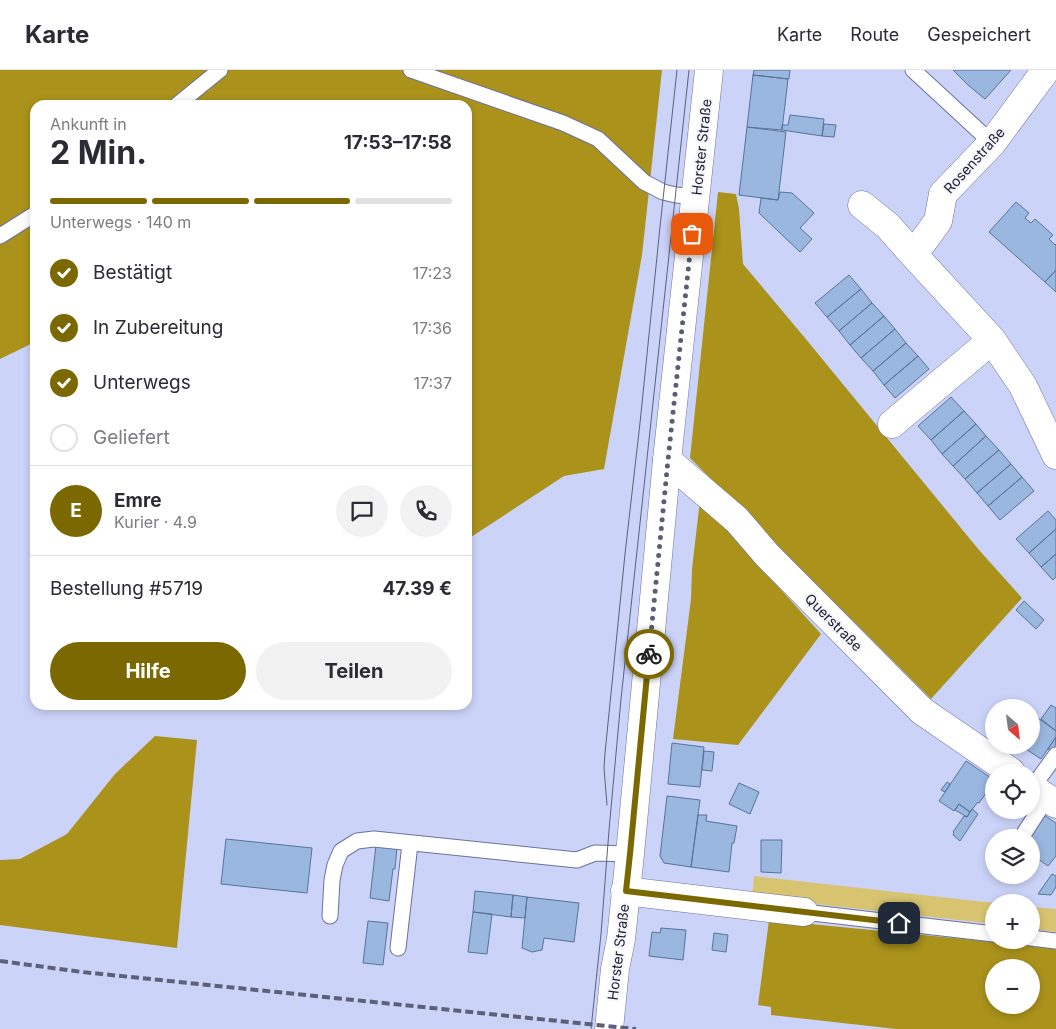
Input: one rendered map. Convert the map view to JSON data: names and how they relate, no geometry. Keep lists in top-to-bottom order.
{
  "streets": {
    "street": ["Horster Straße", "Rosenstraße", "Querstraße"]
  },
  "crossings": [
    ["Horster Straße", "Querstraße"]
  ],
  "north": "bottom right",
  "page": {
    "header": "Karte",
    "nav": ["Karte", "Route", "Gespeichert"],
    "heading": ["2 Min.", "Ankunft in", "17:53–17:58"],
    "panel": [
      "Emre",
      "Kurier · 4.9",
      "Bestellung #5719",
      "47.39 €"
    ],
    "bar": "Unterwegs · 140 m",
    "list": [
      ["Bestätigt", "17:23"],
      ["In Zubereitung", "17:36"],
      ["Unterwegs", "17:37"],
      "Geliefert"
    ],
    "round": "E",
    "buttons": ["Hilfe", "Teilen"],
    "map_buttons": ["+", "−"]
  }
}
